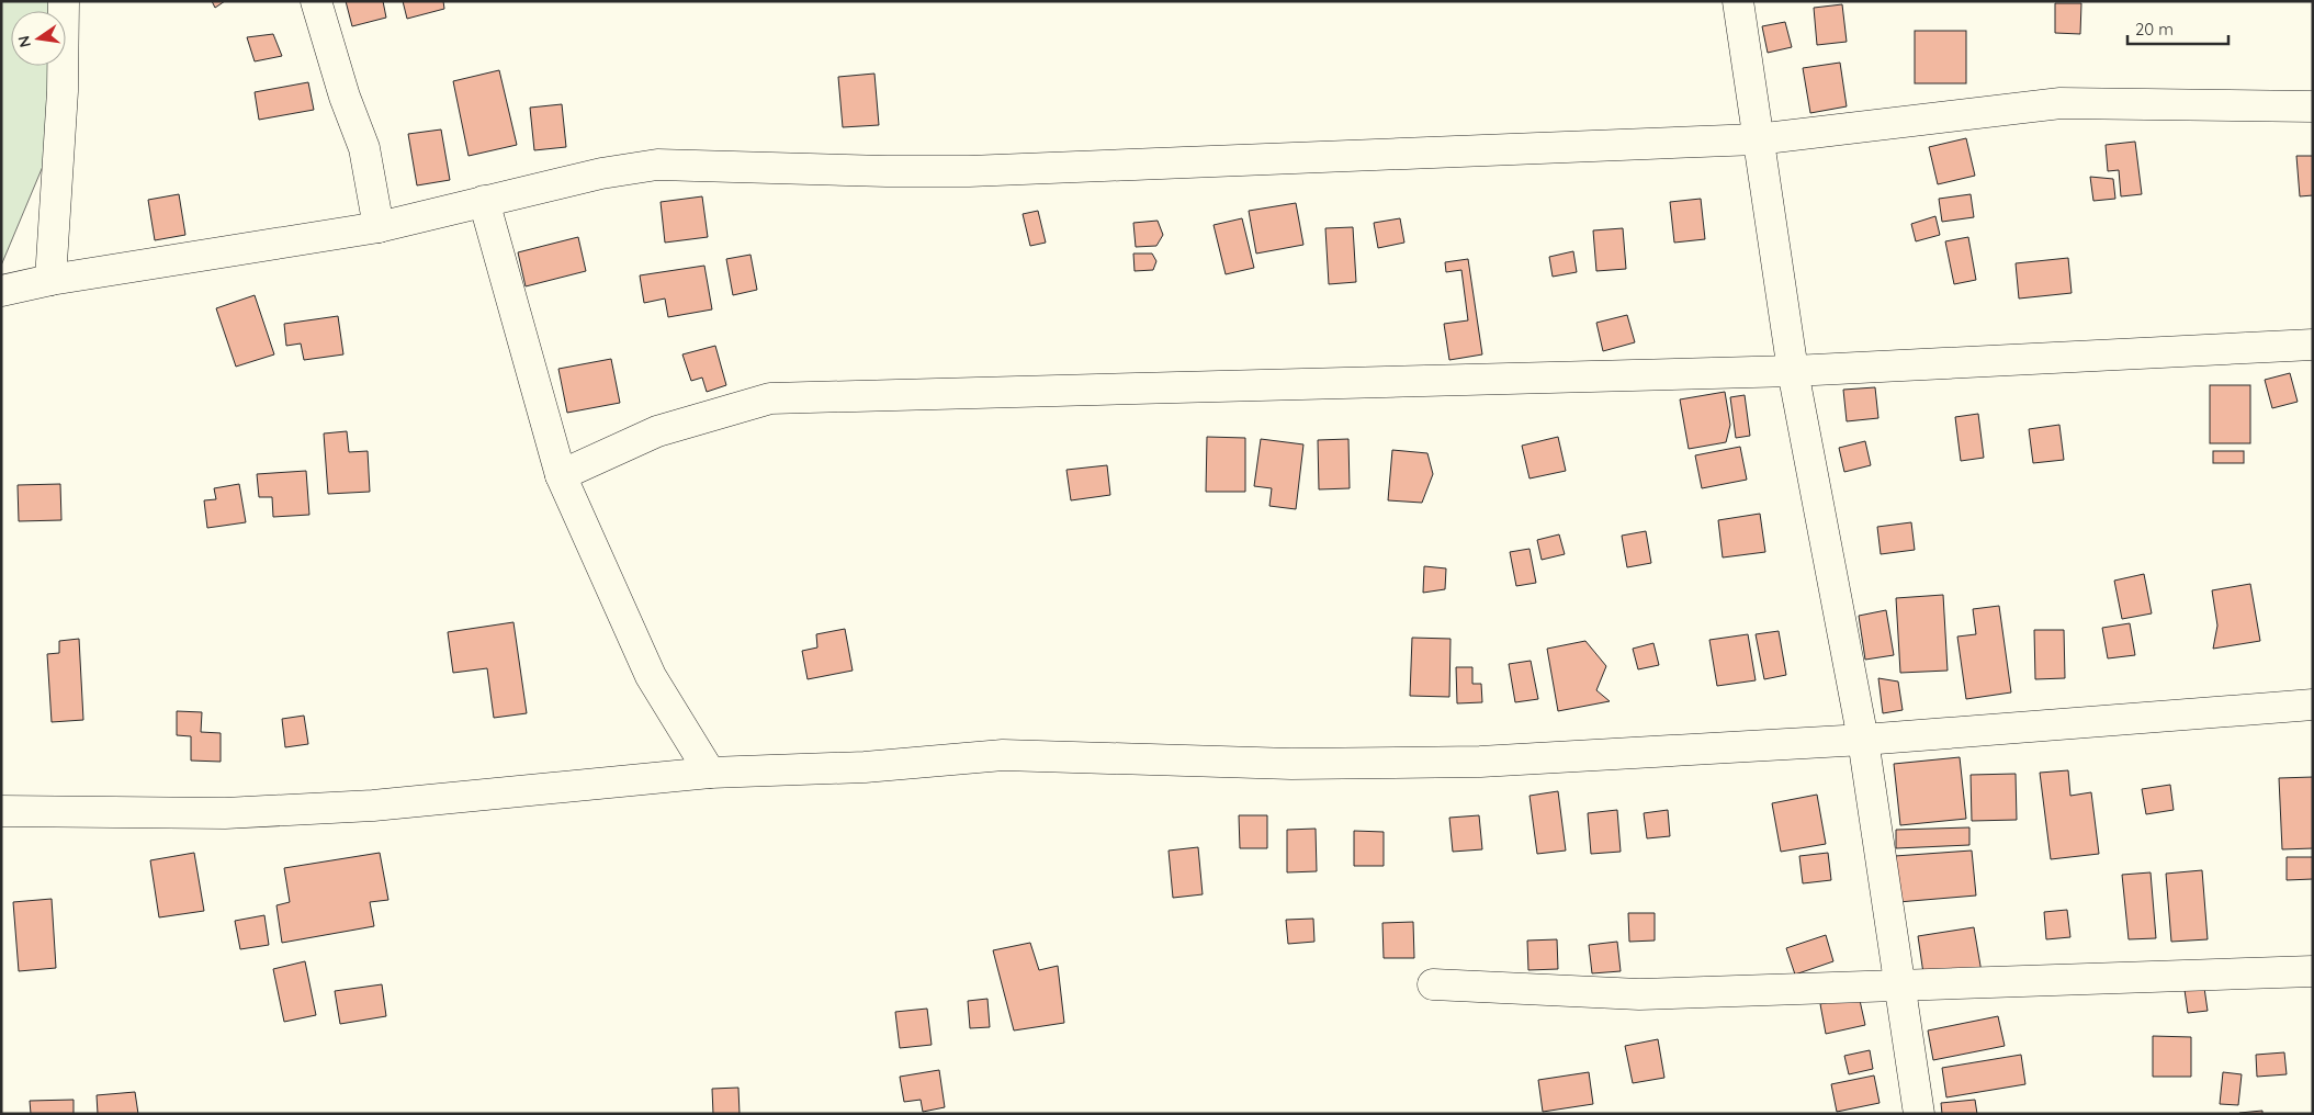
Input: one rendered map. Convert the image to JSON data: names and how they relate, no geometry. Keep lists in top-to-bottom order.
{
  "scale_bar": "20 m",
  "north": "left"
}
